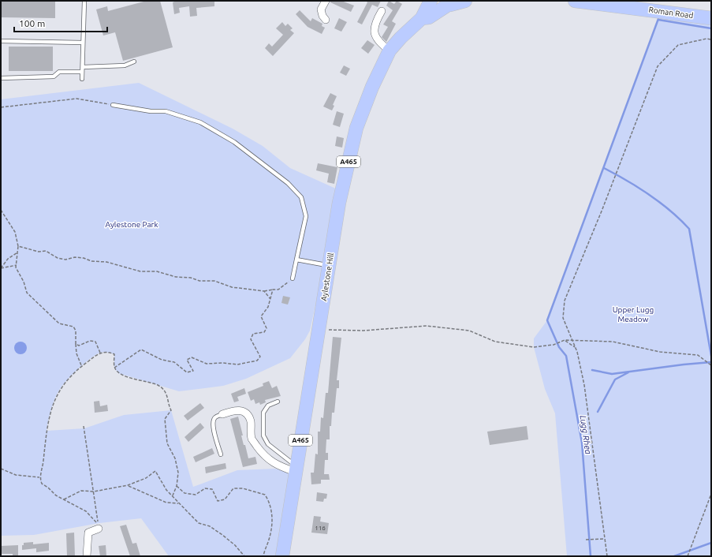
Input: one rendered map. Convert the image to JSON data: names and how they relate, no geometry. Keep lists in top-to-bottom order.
{
  "streets": {
    "highway": ["Roman Road", "A465", "Aylestone Hill"]
  },
  "water": ["Lugg Rhea"],
  "parks": ["Aylestone Park", "Upper Lugg Meadow"],
  "house_numbers": ["116"],
  "scale_bar": "100 m"
}
